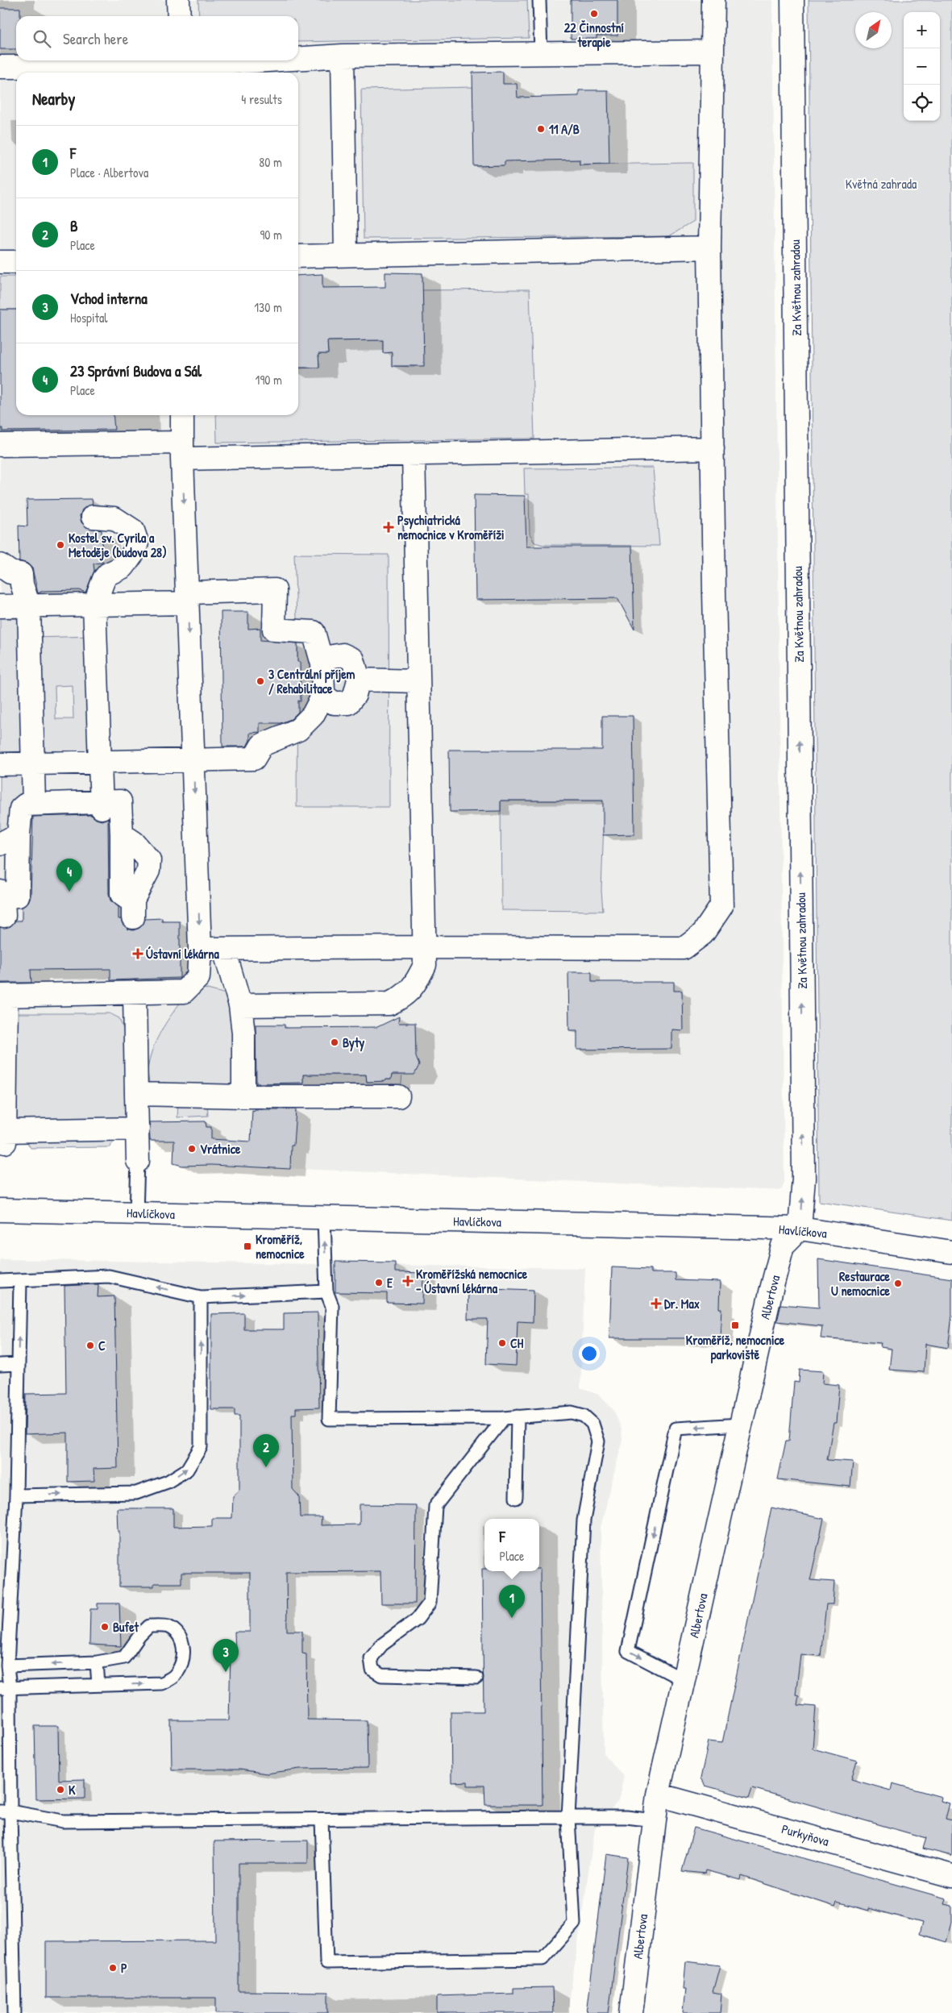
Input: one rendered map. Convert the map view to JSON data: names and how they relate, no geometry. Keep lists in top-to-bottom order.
{
  "streets": {
    "street": [
      "Za Květnou zahradou",
      "Havlíčkova",
      "Albertova",
      "Purkyňova"
    ]
  },
  "crossings": [
    ["Za Květnou zahradou", "Havlíčkova"],
    ["Za Květnou zahradou", "Albertova"],
    ["Havlíčkova", "Albertova"],
    ["Albertova", "Purkyňova"]
  ],
  "parks": ["Květná zahrada"],
  "places": {
    "other": [
      "22 Činnostní terapie",
      "11 A/B",
      "Kostel sv. Cyrila a Metoděje (budova 28)",
      "3 Centrální příjem / Rehabilitace",
      "Byty",
      "Vrátnice",
      "E",
      "Restaurace U nemocnice",
      "CH",
      "C",
      "Bufet",
      "K",
      "P"
    ],
    "health": [
      "Psychiatrická nemocnice v Kroměříži",
      "Ústavní lékárna",
      "Kroměřížská nemocnice - Ústavní lékárna",
      "Dr. Max"
    ],
    "transit": ["Kroměříž, nemocnice", "Kroměříž, nemocnice parkoviště"]
  },
  "north": "top right",
  "page": {
    "map_buttons": ["+", "−"],
    "search": "Search here",
    "heading": ["Nearby", "4 results"],
    "list": [
      {
        "mark": "1",
        "name": "F",
        "note": "Place · Albertova",
        "value": "80 m"
      },
      {
        "mark": "2",
        "name": "B",
        "note": "Place",
        "value": "90 m"
      },
      {
        "mark": "3",
        "name": "Vchod interna",
        "note": "Hospital",
        "value": "130 m"
      },
      {
        "mark": "4",
        "name": "23 Správní Budova a Sál",
        "note": "Place",
        "value": "190 m"
      }
    ],
    "pins": [
      "4",
      "2",
      "1",
      "3"
    ],
    "popup": ["F", "Place"]
  }
}
